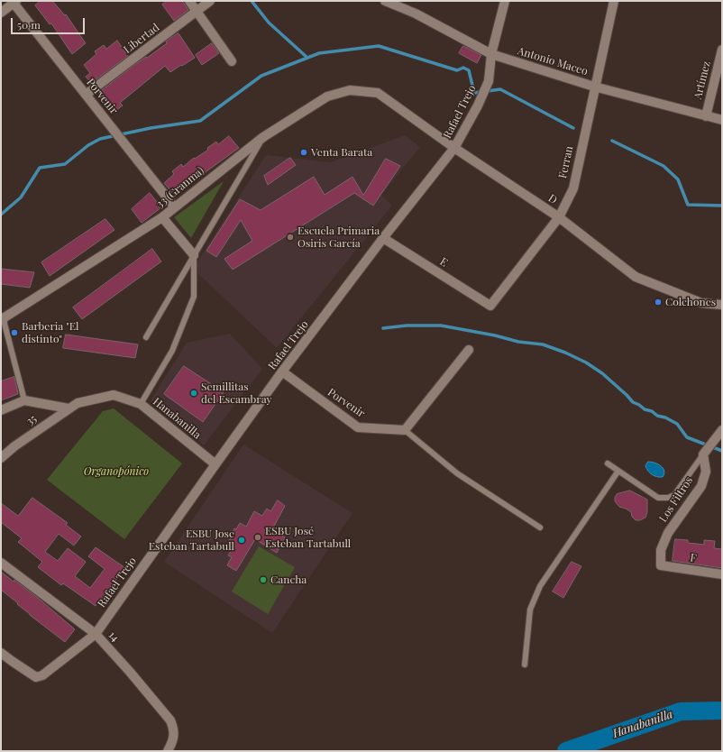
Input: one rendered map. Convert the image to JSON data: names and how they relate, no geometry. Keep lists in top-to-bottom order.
{
  "streets": {
    "street": [
      "Libertad",
      "Antonio Maceo",
      "Artímez",
      "Porvenir",
      "Rafael Trejo",
      "Ferran",
      "33 (Granma)",
      "D",
      "E",
      "Hanabanilla",
      "35",
      "Los Filtros",
      "F",
      "14"
    ]
  },
  "crossings": [
    ["Libertad", "Porvenir"],
    ["Antonio Maceo", "Artímez"],
    ["Antonio Maceo", "Rafael Trejo"],
    ["Antonio Maceo", "Ferran"],
    ["Porvenir", "Rafael Trejo"],
    ["Porvenir", "33 (Granma)"],
    ["Rafael Trejo", "D"],
    ["Rafael Trejo", "E"],
    ["Rafael Trejo", "Hanabanilla"],
    ["Rafael Trejo", "14"],
    ["Ferran", "D"],
    ["Ferran", "E"],
    ["33 (Granma)", "D"],
    ["Hanabanilla", "35"],
    ["Los Filtros", "F"]
  ],
  "water": ["Hanabanilla"],
  "parks": ["Organopónico"],
  "places": [
    "Venta Barata",
    "Escuela Primaria Osiris García",
    "Colchones",
    "Barberia \"El distinto\"",
    "Semillitas del Escambray",
    "ESBU José Esteban Tartabull",
    "ESBU Jose Esteban Tartabull",
    "Cancha"
  ],
  "scale_bar": "50 m"
}
